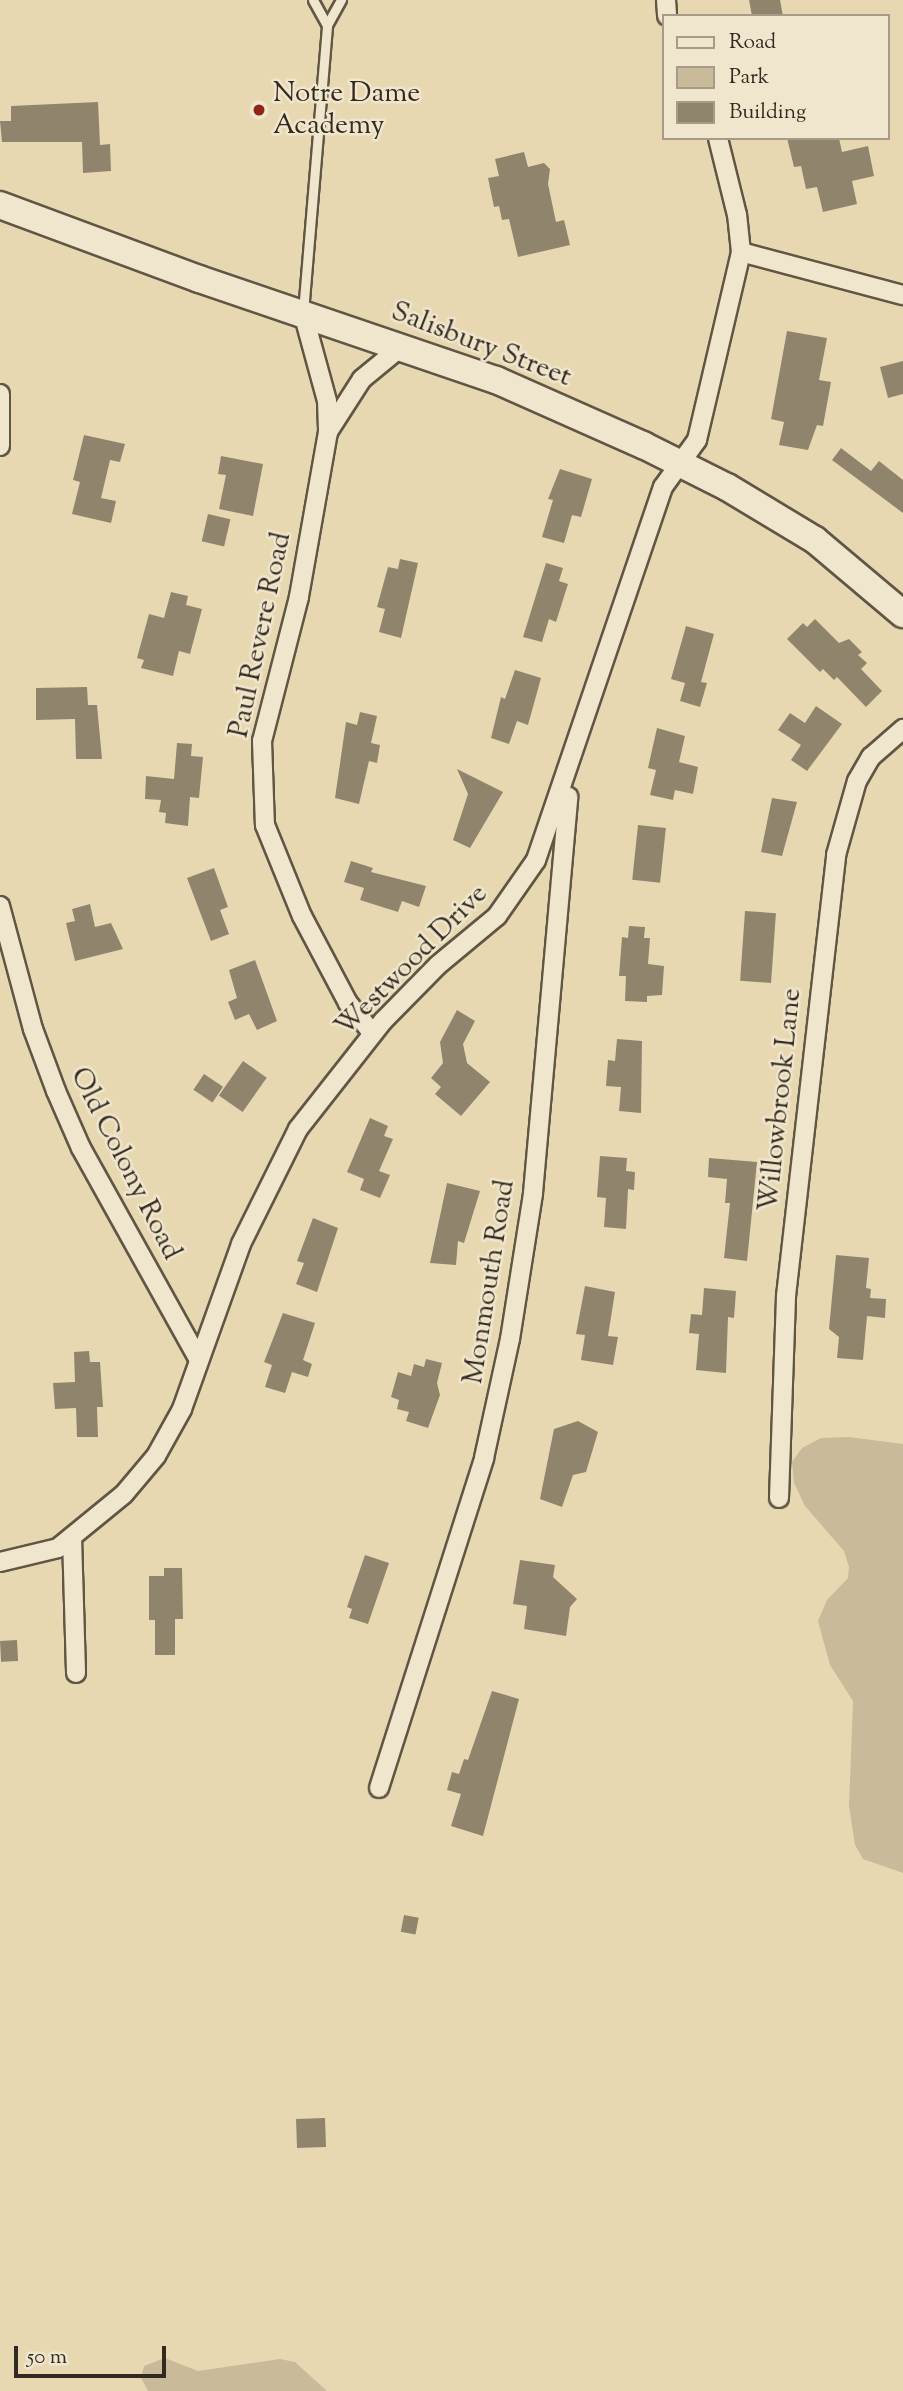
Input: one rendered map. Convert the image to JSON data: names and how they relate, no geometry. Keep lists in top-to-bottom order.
{
  "streets": {
    "main road": ["Salisbury Street"],
    "street": [
      "Paul Revere Road",
      "Westwood Drive",
      "Willowbrook Lane",
      "Old Colony Road",
      "Monmouth Road"
    ]
  },
  "crossings": [
    ["Salisbury Street", "Paul Revere Road"],
    ["Salisbury Street", "Westwood Drive"],
    ["Paul Revere Road", "Westwood Drive"],
    ["Westwood Drive", "Old Colony Road"],
    ["Westwood Drive", "Monmouth Road"]
  ],
  "places": ["Notre Dame Academy"],
  "legend": ["Road", "Park", "Building"],
  "scale_bar": "50 m"
}
